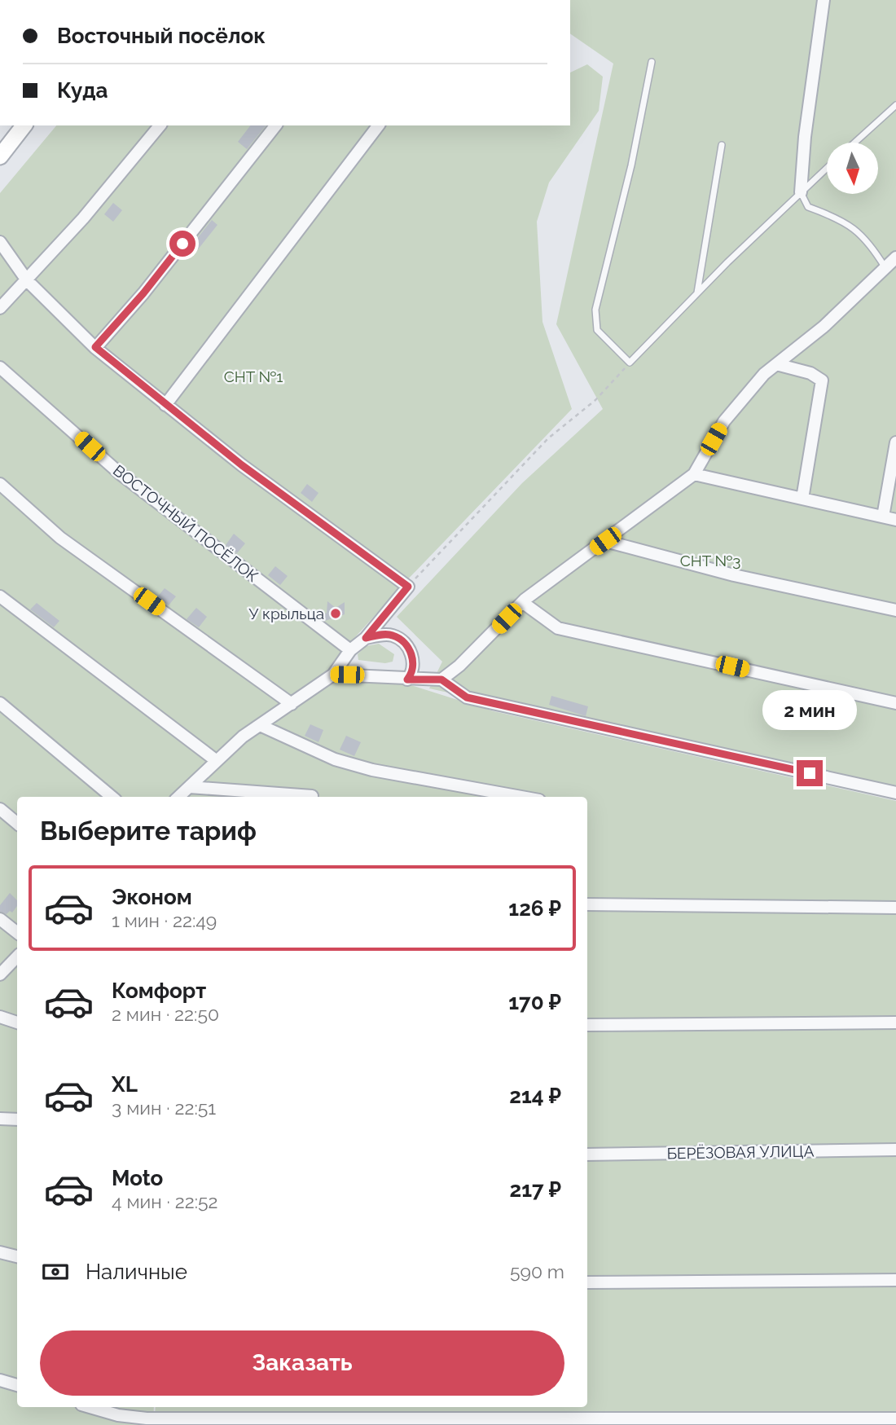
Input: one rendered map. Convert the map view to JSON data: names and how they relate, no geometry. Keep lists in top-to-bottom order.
{
  "streets": {
    "street": ["ВОСТОЧНЫЙ ПОСЁЛОК", "БЕРЁЗОВАЯ УЛИЦА"]
  },
  "parks": ["СНТ №1", "СНТ №3"],
  "places": ["У крыльца"],
  "north": "bottom",
  "page": {
    "banner": ["Восточный посёлок", "Куда"],
    "bubble": "2 мин",
    "heading": "Выберите тариф",
    "list": [
      {
        "name": "Эконом",
        "note": "1 мин · 22:49",
        "value": "126 ₽"
      },
      {
        "name": "Комфорт",
        "note": "2 мин · 22:50",
        "value": "170 ₽"
      },
      {
        "name": "XL",
        "note": "3 мин · 22:51",
        "value": "214 ₽"
      },
      {
        "name": "Moto",
        "note": "4 мин · 22:52",
        "value": "217 ₽"
      }
    ],
    "pay": ["Наличные", "590 m"],
    "buttons": "Заказать"
  }
}
